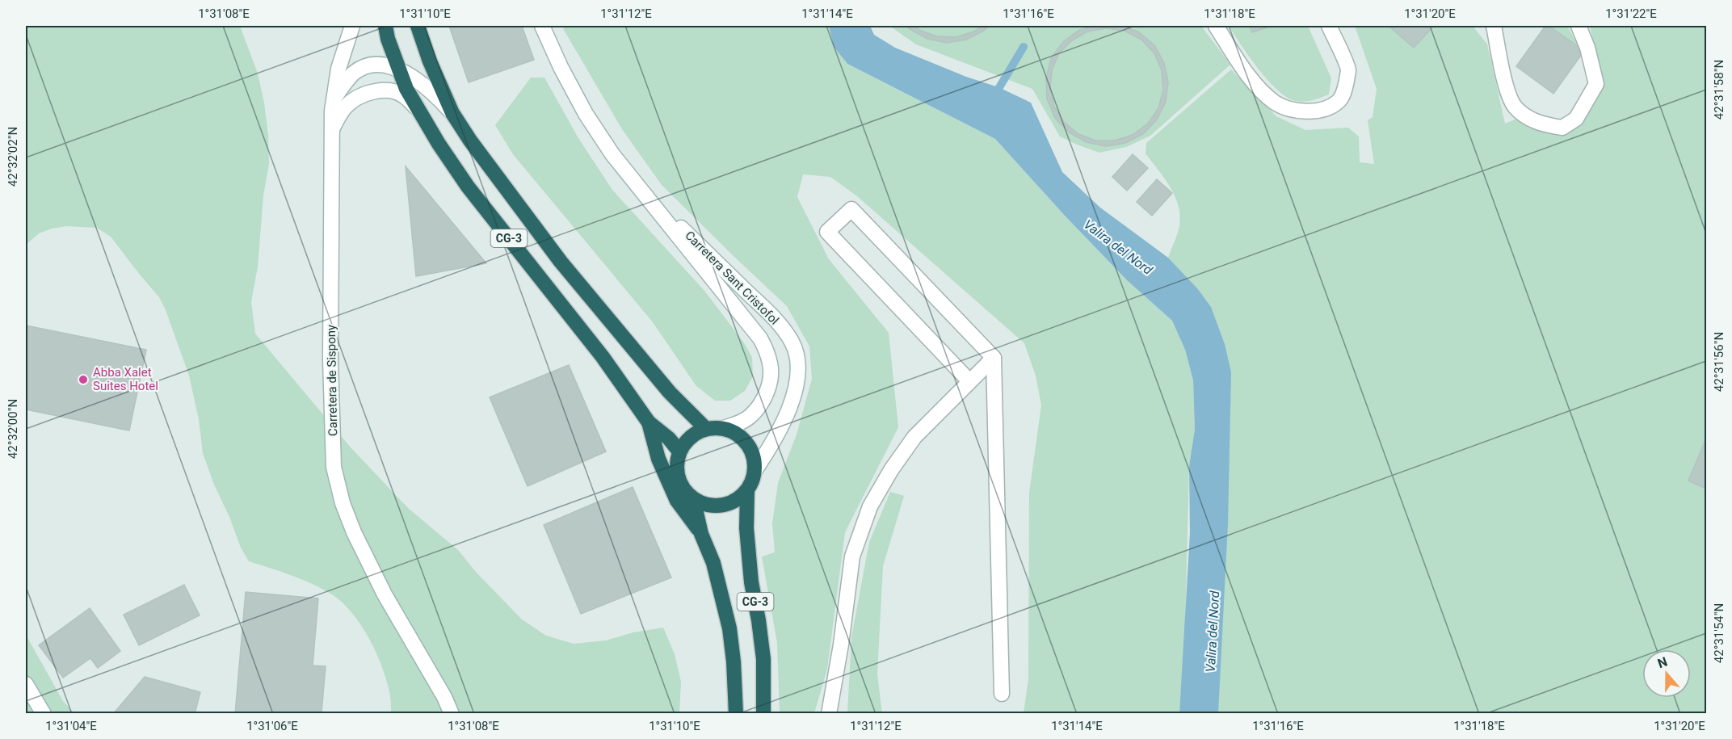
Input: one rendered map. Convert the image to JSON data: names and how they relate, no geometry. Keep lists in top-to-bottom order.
{
  "streets": {
    "highway": ["CG-3"],
    "main road": ["Carretera Sant Cristofol", "Carretera de Sispony"]
  },
  "crossings": [
    ["CG-3", "Carretera Sant Cristofol"]
  ],
  "water": ["Valira del Nord"],
  "places": ["Abba Xalet Suites Hotel"],
  "north": "top",
  "coordinates": [
    "1°31'08\"E",
    "1°31'10\"E",
    "1°31'12\"E",
    "1°31'14\"E",
    "1°31'16\"E",
    "1°31'18\"E",
    "1°31'20\"E",
    "1°31'22\"E",
    "42°31'58\"N",
    "42°32'02\"N",
    "42°31'56\"N",
    "42°32'00\"N",
    "42°31'54\"N",
    "1°31'04\"E",
    "1°31'06\"E"
  ]
}
